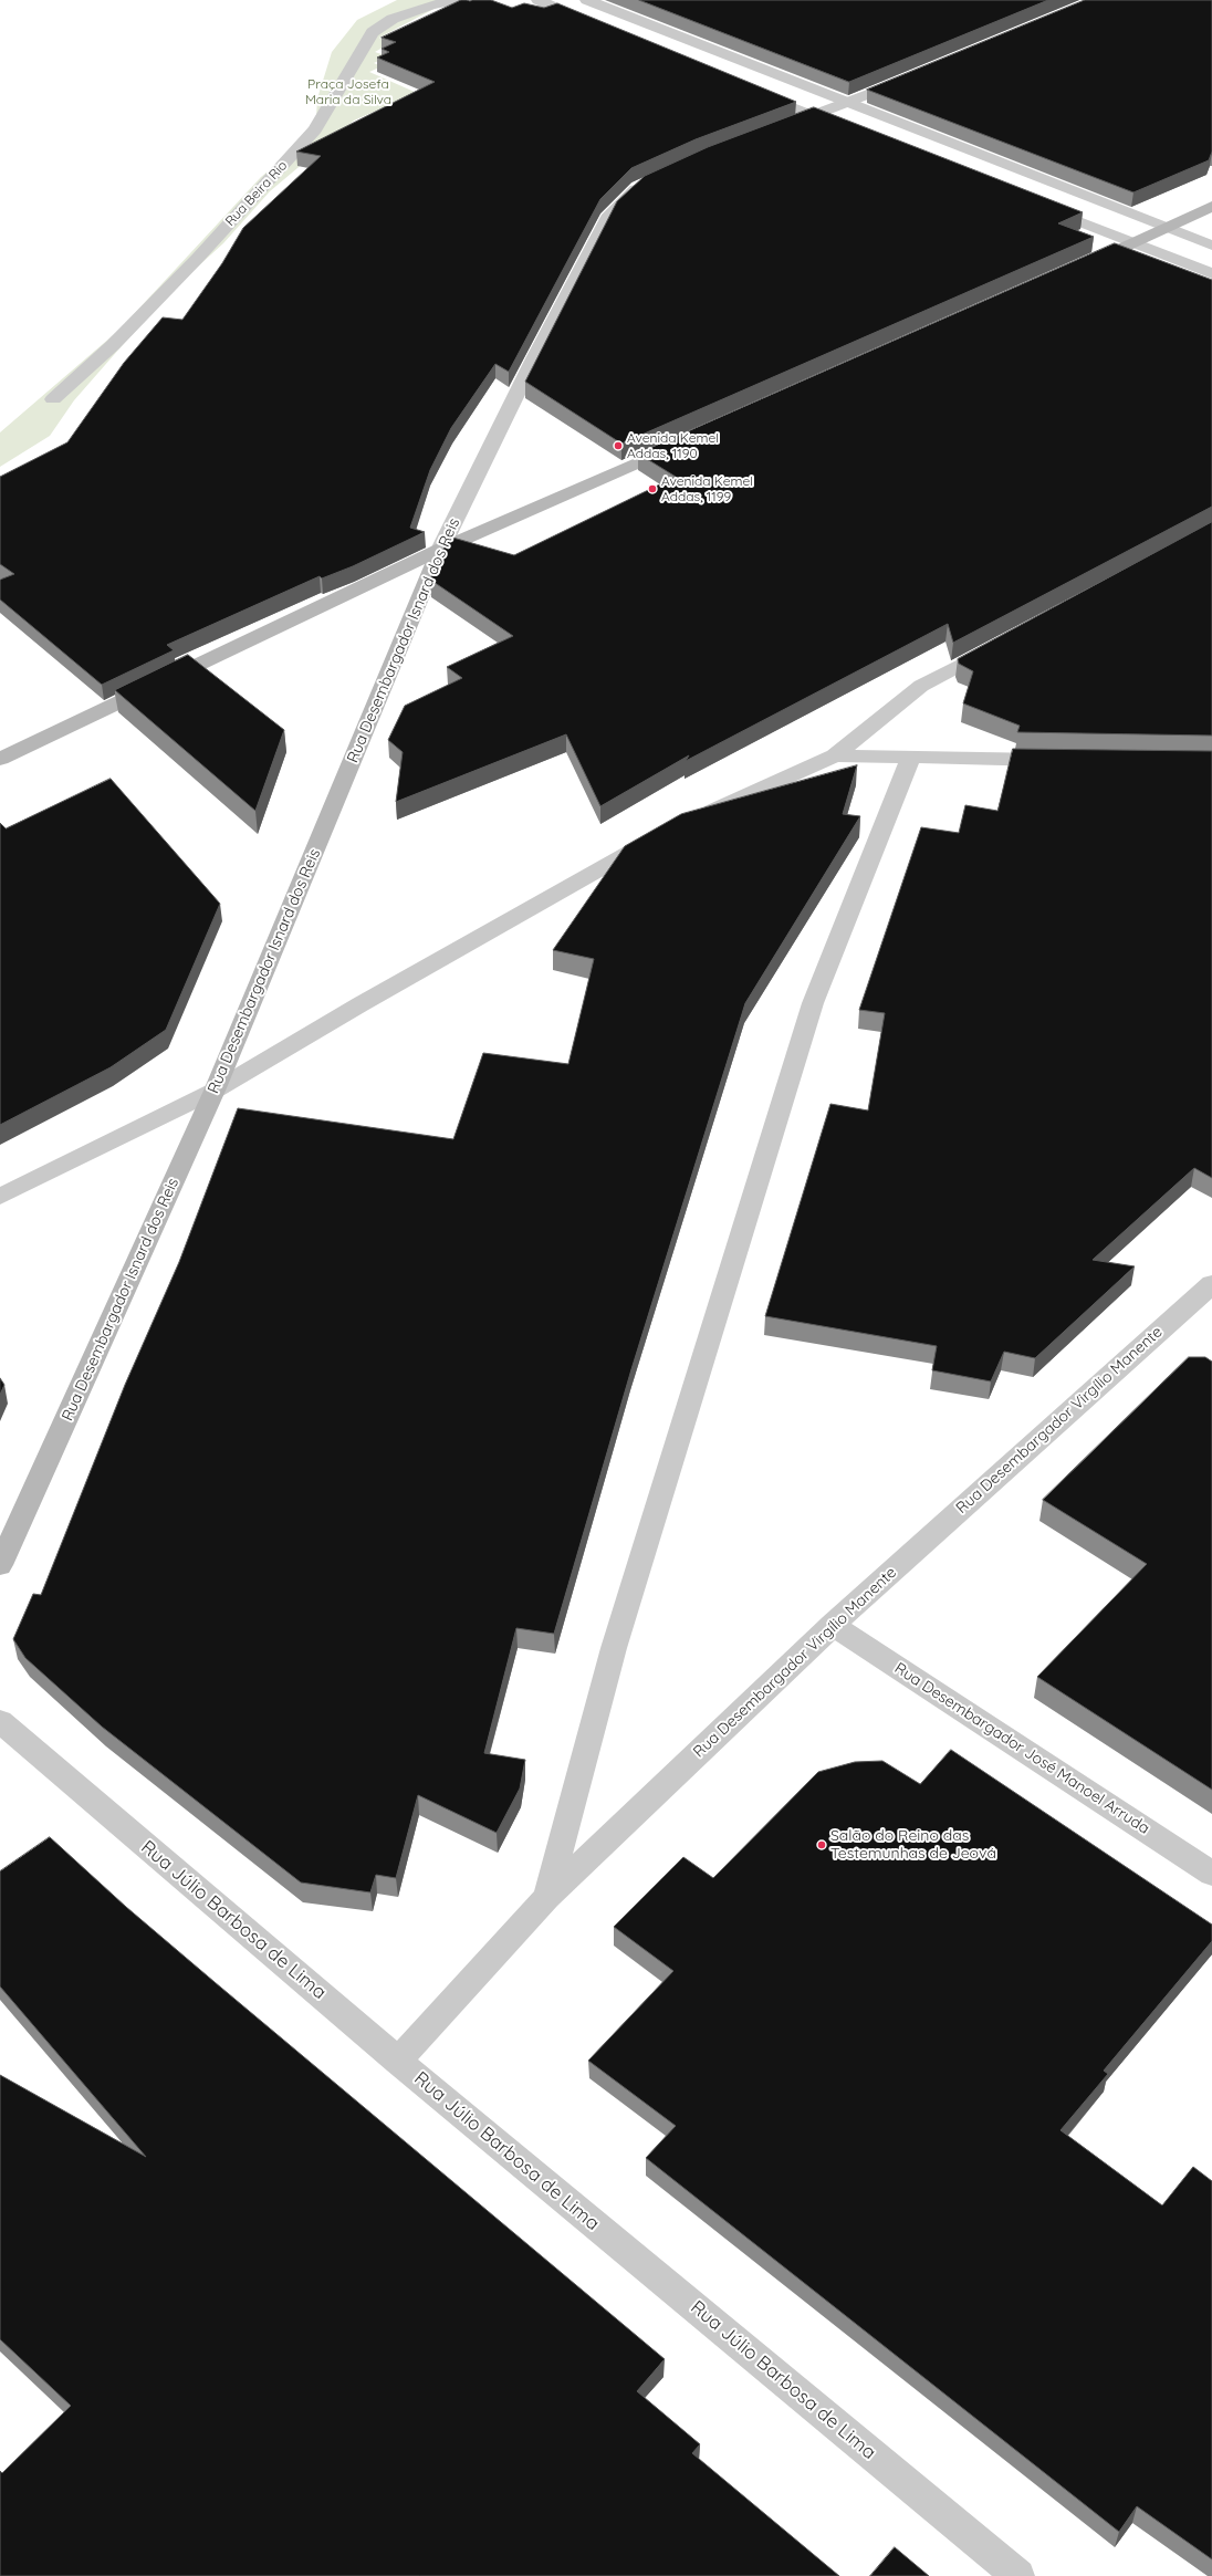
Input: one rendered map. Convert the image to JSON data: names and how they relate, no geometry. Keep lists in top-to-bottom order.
{
  "streets": {
    "main road": ["Rua Desembargador Isnard dos Reis"],
    "street": [
      "Rua Beira Rio",
      "Rua Desembargador Virgílio Manente",
      "Rua Desembargador José Manoel Arruda",
      "Rua Júlio Barbosa de Lima"
    ]
  },
  "crossings": [
    ["Rua Desembargador Virgílio Manente", "Rua Desembargador José Manoel Arruda"],
    ["Rua Desembargador Virgílio Manente", "Rua Júlio Barbosa de Lima"]
  ],
  "parks": ["Praça Josefa Maria da Silva"],
  "places": ["Avenida Kemel Addas, 1190", "Avenida Kemel Addas, 1199", "Salão do Reino das Testemunhas de Jeová"]
}
